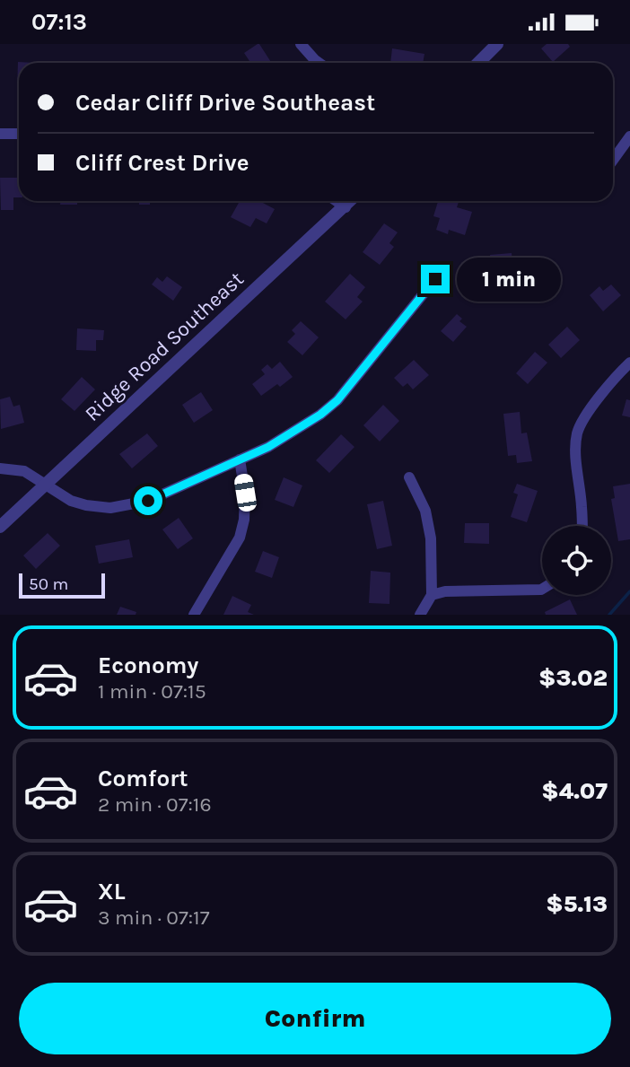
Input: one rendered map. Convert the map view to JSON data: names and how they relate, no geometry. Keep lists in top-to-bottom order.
{
  "streets": {
    "street": ["Ridge Road Southeast"]
  },
  "scale_bar": "50 m",
  "page": {
    "status": "07:13",
    "banner": ["Cedar Cliff Drive Southeast", "Cliff Crest Drive"],
    "bubble": "1 min",
    "scale": "50 m",
    "list": [
      {
        "name": "Economy",
        "note": "1 min · 07:15",
        "value": "$3.02"
      },
      {
        "name": "Comfort",
        "note": "2 min · 07:16",
        "value": "$4.07"
      },
      {
        "name": "XL",
        "note": "3 min · 07:17",
        "value": "$5.13"
      }
    ],
    "buttons": "Confirm"
  }
}
